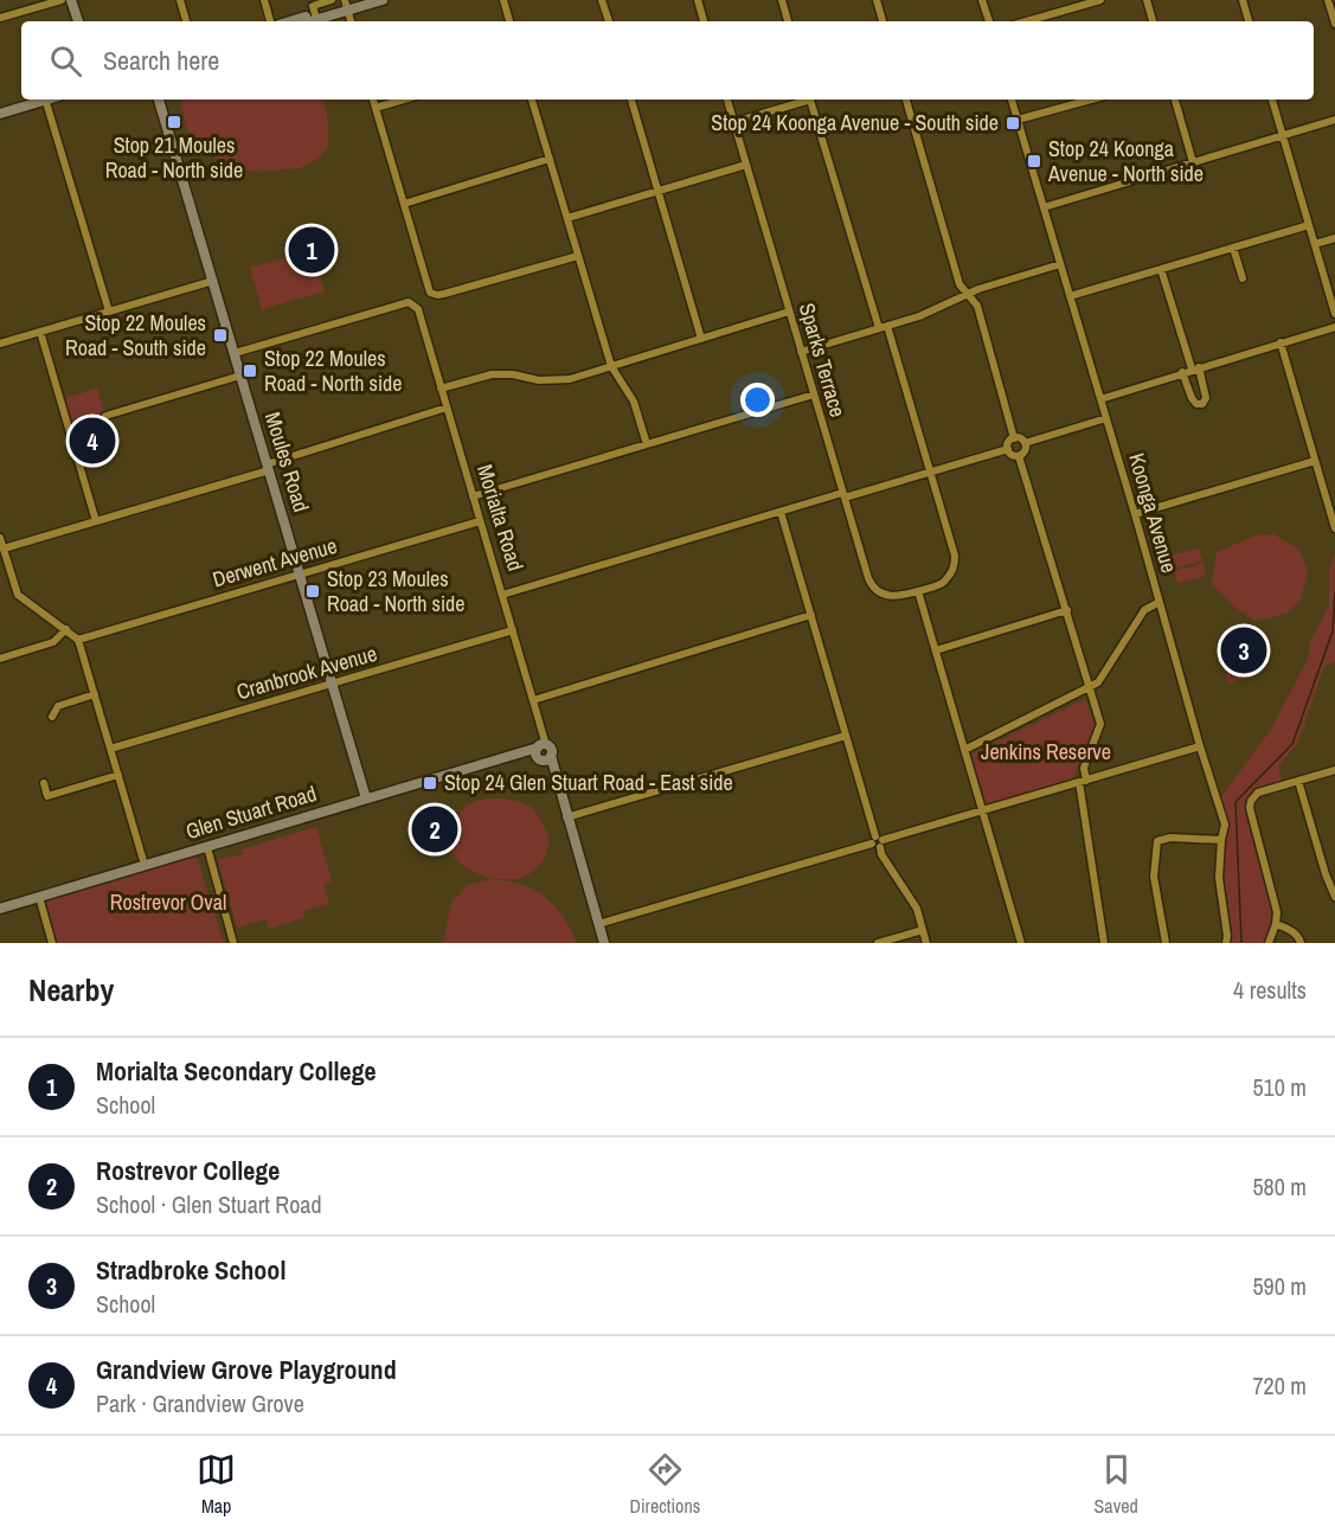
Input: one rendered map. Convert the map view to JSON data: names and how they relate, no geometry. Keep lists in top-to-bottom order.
{
  "streets": {
    "main road": ["Moules Road", "Morialta Road", "Glen Stuart Road"],
    "street": [
      "Sparks Terrace",
      "Koonga Avenue",
      "Derwent Avenue",
      "Cranbrook Avenue"
    ]
  },
  "crossings": [
    ["Moules Road", "Morialta Road"],
    ["Moules Road", "Derwent Avenue"],
    ["Moules Road", "Cranbrook Avenue"],
    ["Moules Road", "Glen Stuart Road"],
    ["Morialta Road", "Derwent Avenue"],
    ["Morialta Road", "Cranbrook Avenue"],
    ["Morialta Road", "Glen Stuart Road"]
  ],
  "parks": ["Jenkins Reserve", "Rostrevor Oval"],
  "places": {
    "transit": [
      "Stop 21 Moules Road - North side",
      "Stop 24 Koonga Avenue - South side",
      "Stop 24 Koonga Avenue - North side",
      "Stop 22 Moules Road - South side",
      "Stop 22 Moules Road - North side",
      "Stop 23 Moules Road - North side",
      "Stop 24 Glen Stuart Road - East side"
    ]
  },
  "page": {
    "search": "Search here",
    "pins": [
      "1",
      "4",
      "3",
      "2"
    ],
    "heading": ["Nearby", "4 results"],
    "list": [
      {
        "mark": "1",
        "name": "Morialta Secondary College",
        "note": "School",
        "value": "510 m"
      },
      {
        "mark": "2",
        "name": "Rostrevor College",
        "note": "School · Glen Stuart Road",
        "value": "580 m"
      },
      {
        "mark": "3",
        "name": "Stradbroke School",
        "note": "School",
        "value": "590 m"
      },
      {
        "mark": "4",
        "name": "Grandview Grove Playground",
        "note": "Park · Grandview Grove",
        "value": "720 m"
      }
    ],
    "nav": ["Map", "Directions", "Saved"]
  }
}
